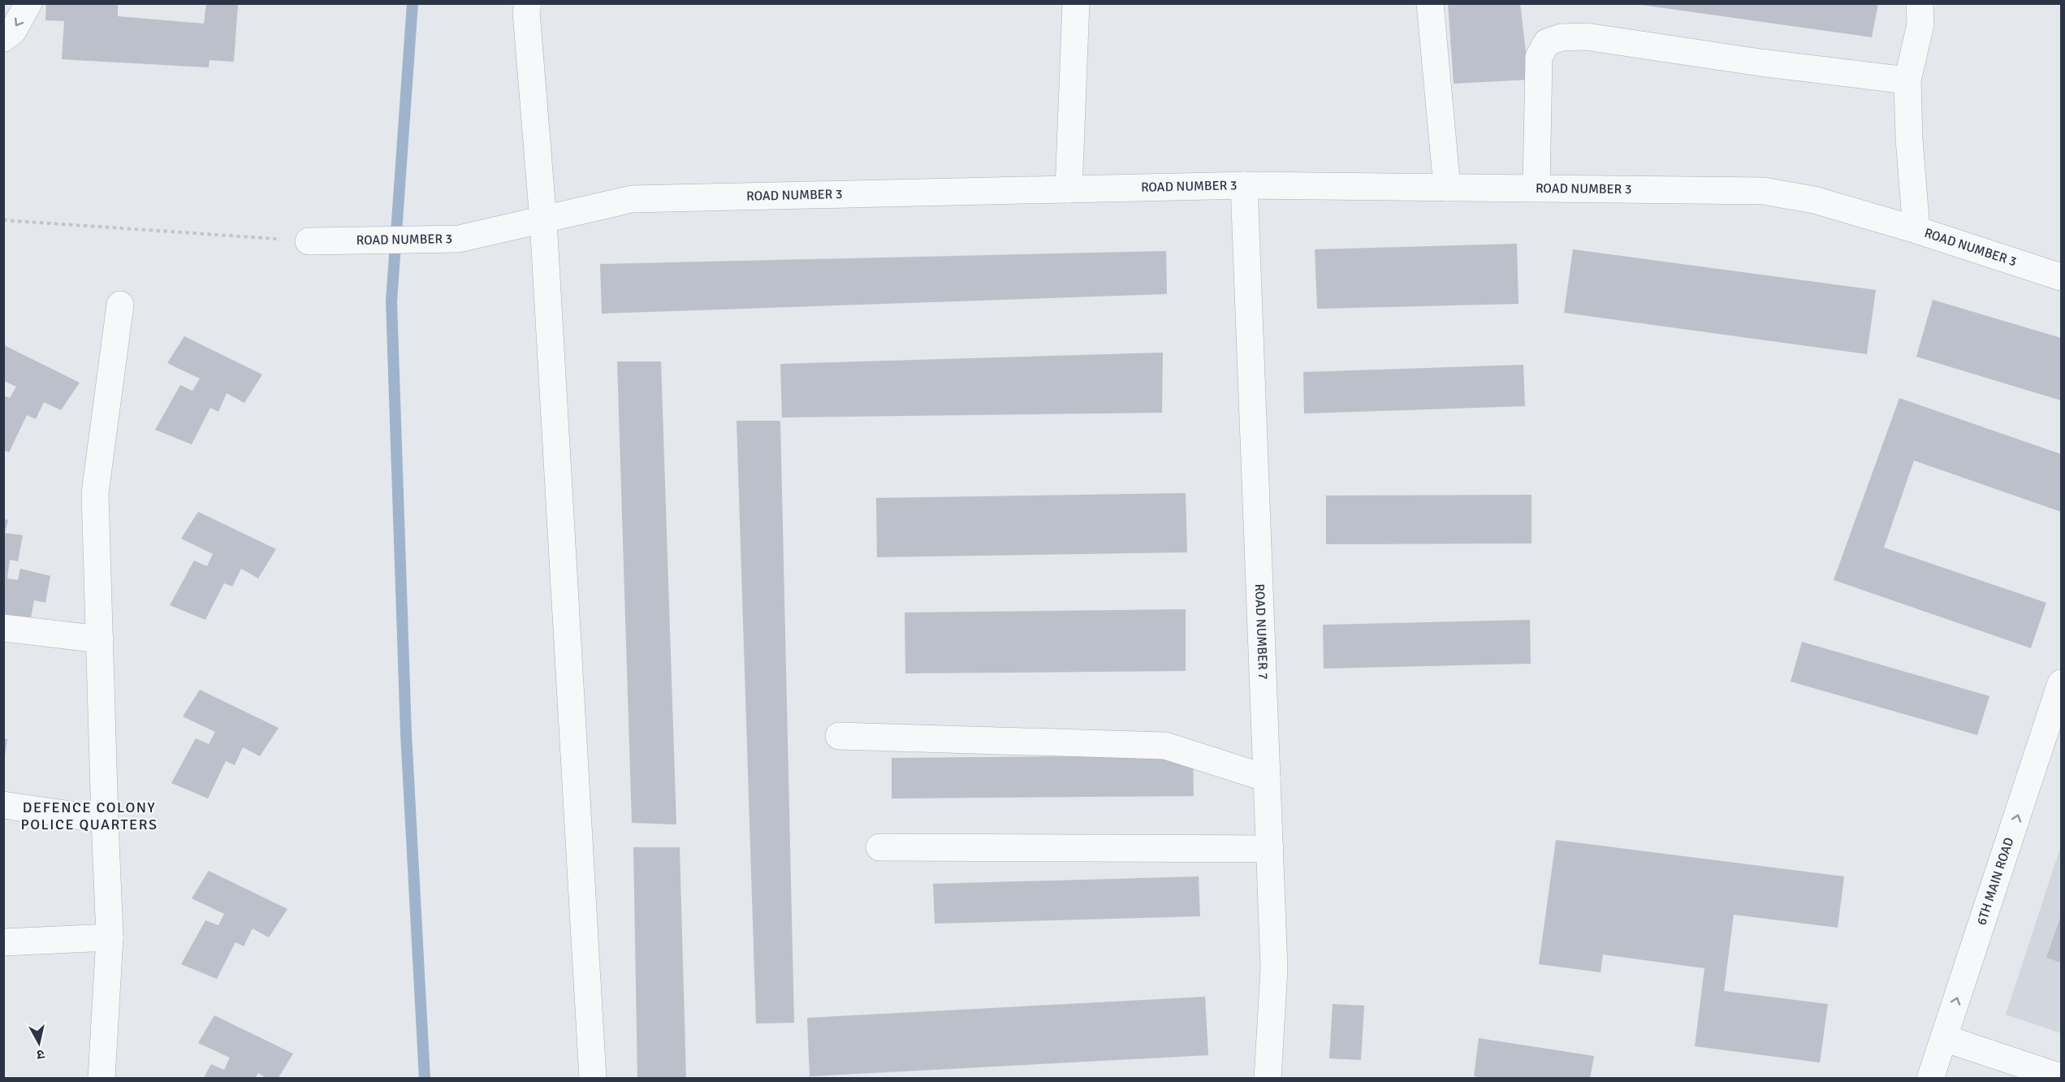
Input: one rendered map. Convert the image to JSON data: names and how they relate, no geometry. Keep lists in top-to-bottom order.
{
  "streets": {
    "street": ["ROAD NUMBER 3", "ROAD NUMBER 7", "6TH MAIN ROAD"]
  },
  "crossings": [
    ["ROAD NUMBER 3", "ROAD NUMBER 7"]
  ],
  "one_way": ["6TH MAIN ROAD"],
  "districts": ["DEFENCE COLONY POLICE QUARTERS"],
  "north": "bottom"
}
